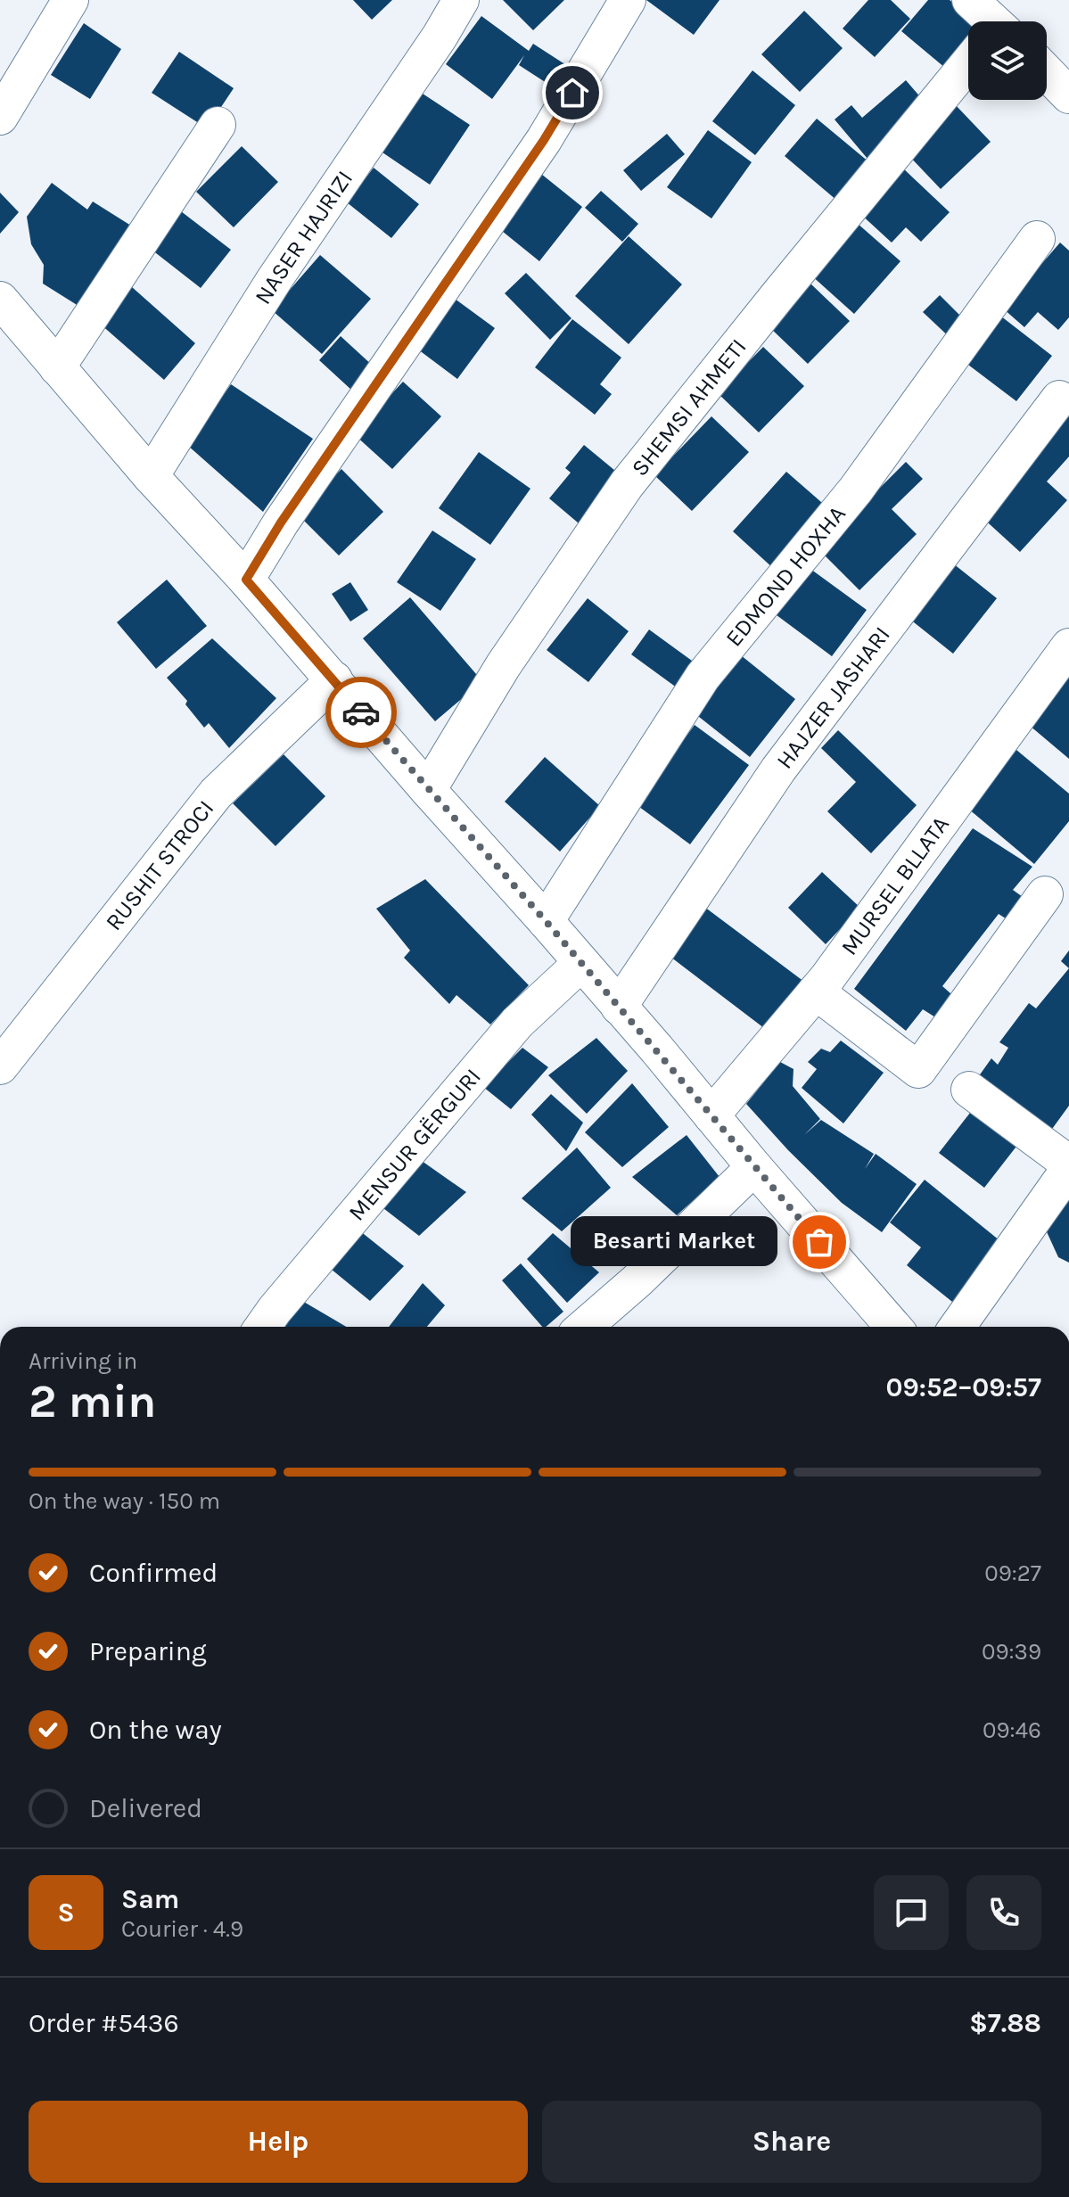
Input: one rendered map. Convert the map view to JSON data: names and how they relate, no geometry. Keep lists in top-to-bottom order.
{
  "streets": {
    "street": [
      "NASER HAJRIZI",
      "SHEMSI AHMETI",
      "EDMOND HOXHA",
      "HAJZER JASHARI",
      "RUSHIT STROCI",
      "MURSEL BLLATA",
      "MENSUR GËRGURI"
    ]
  },
  "places": ["Besarti Market"],
  "page": {
    "bubble": "Besarti Market",
    "heading": ["2 min", "Arriving in", "09:52–09:57"],
    "panel": [
      "Sam",
      "Courier · 4.9",
      "Order #5436",
      "$7.88"
    ],
    "bar": "On the way · 150 m",
    "list": [
      ["Confirmed", "09:27"],
      ["Preparing", "09:39"],
      ["On the way", "09:46"],
      "Delivered"
    ],
    "round": "S",
    "buttons": ["Help", "Share"]
  }
}
